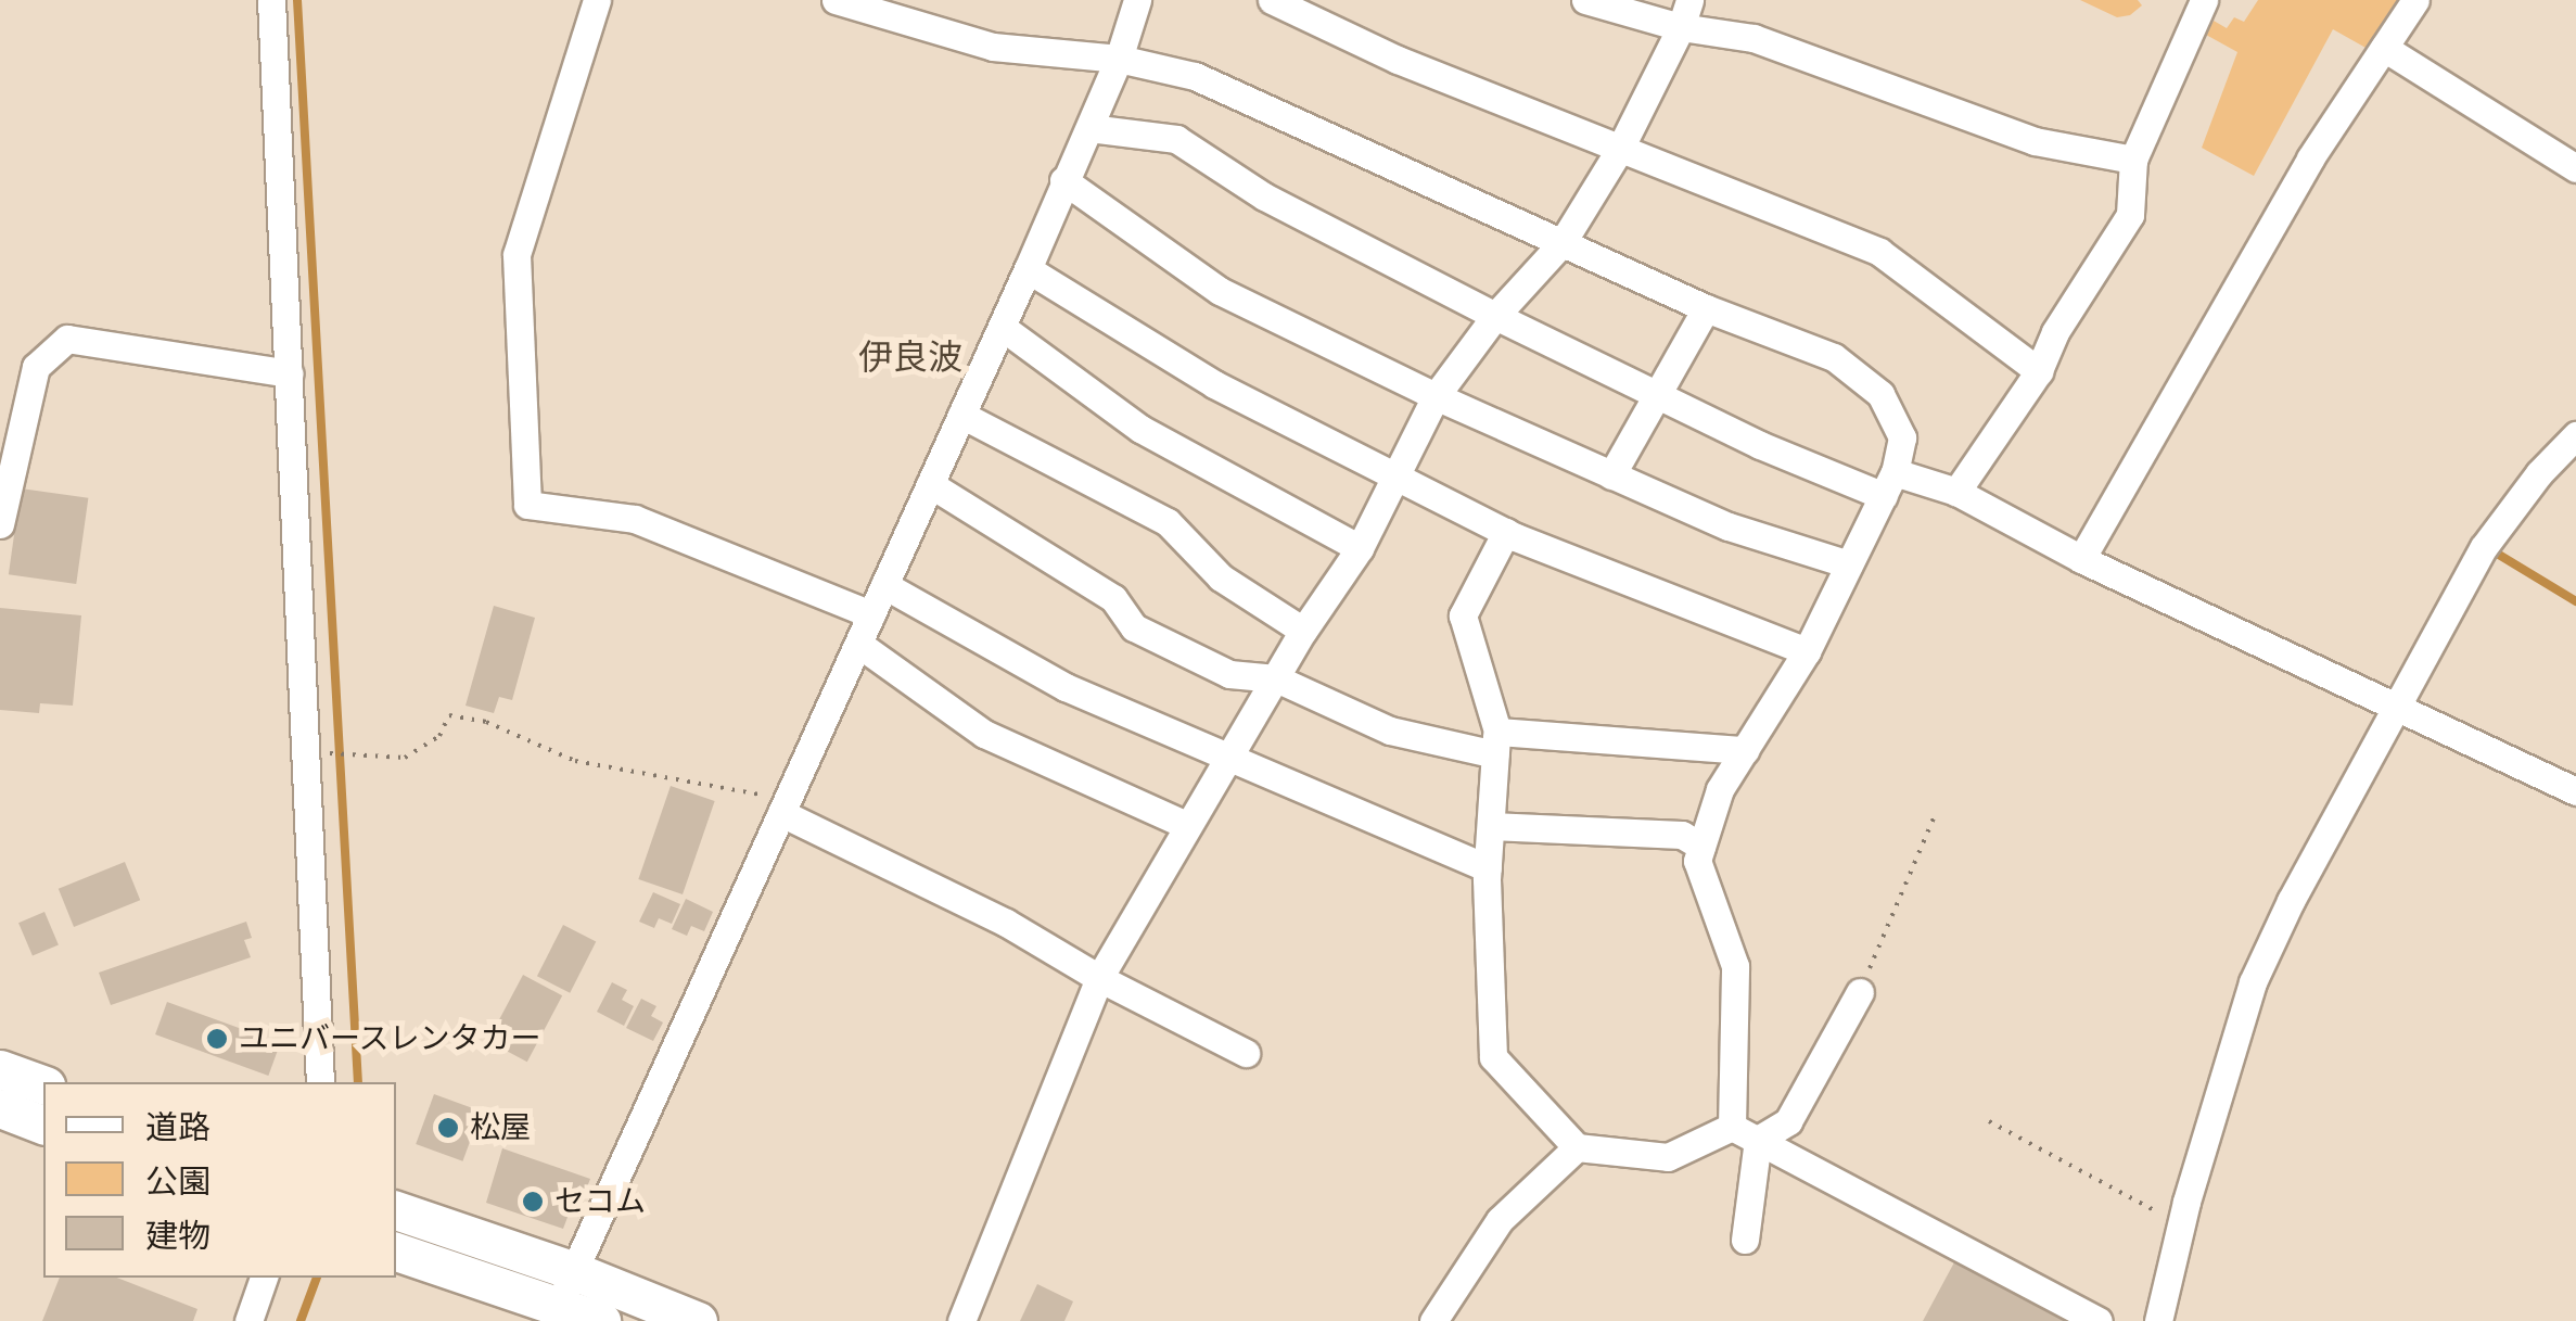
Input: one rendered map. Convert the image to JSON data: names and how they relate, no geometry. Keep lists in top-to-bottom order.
{
  "districts": ["伊良波"],
  "places": ["ユニバースレンタカー", "松屋", "セコム"],
  "legend": ["道路", "公園", "建物"]
}
